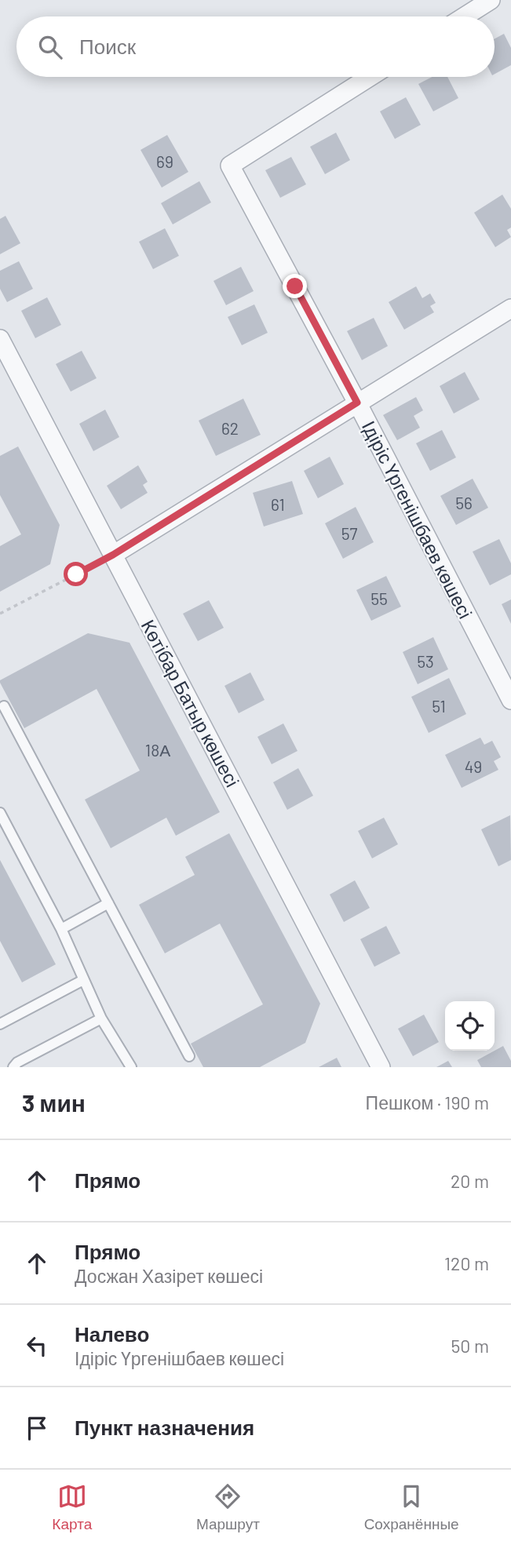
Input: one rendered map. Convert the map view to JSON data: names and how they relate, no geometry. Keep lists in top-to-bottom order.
{
  "streets": {
    "street": ["Ідіріс Үргенішбаев көшесі", "Көтібар Батыр көшесі"]
  },
  "house_numbers": [
    "69",
    "62",
    "56",
    "61",
    "57",
    "55",
    "53",
    "51",
    "18А",
    "49"
  ],
  "page": {
    "search": "Поиск",
    "heading": ["3 мин", "Пешком · 190 m"],
    "list": [
      ["Прямо", "20 m"],
      ["Прямо", "Досжан Хазірет көшесі", "120 m"],
      ["Налево", "Ідіріс Үргенішбаев көшесі", "50 m"],
      "Пункт назначения"
    ],
    "nav": ["Карта", "Маршрут", "Сохранённые"]
  }
}
